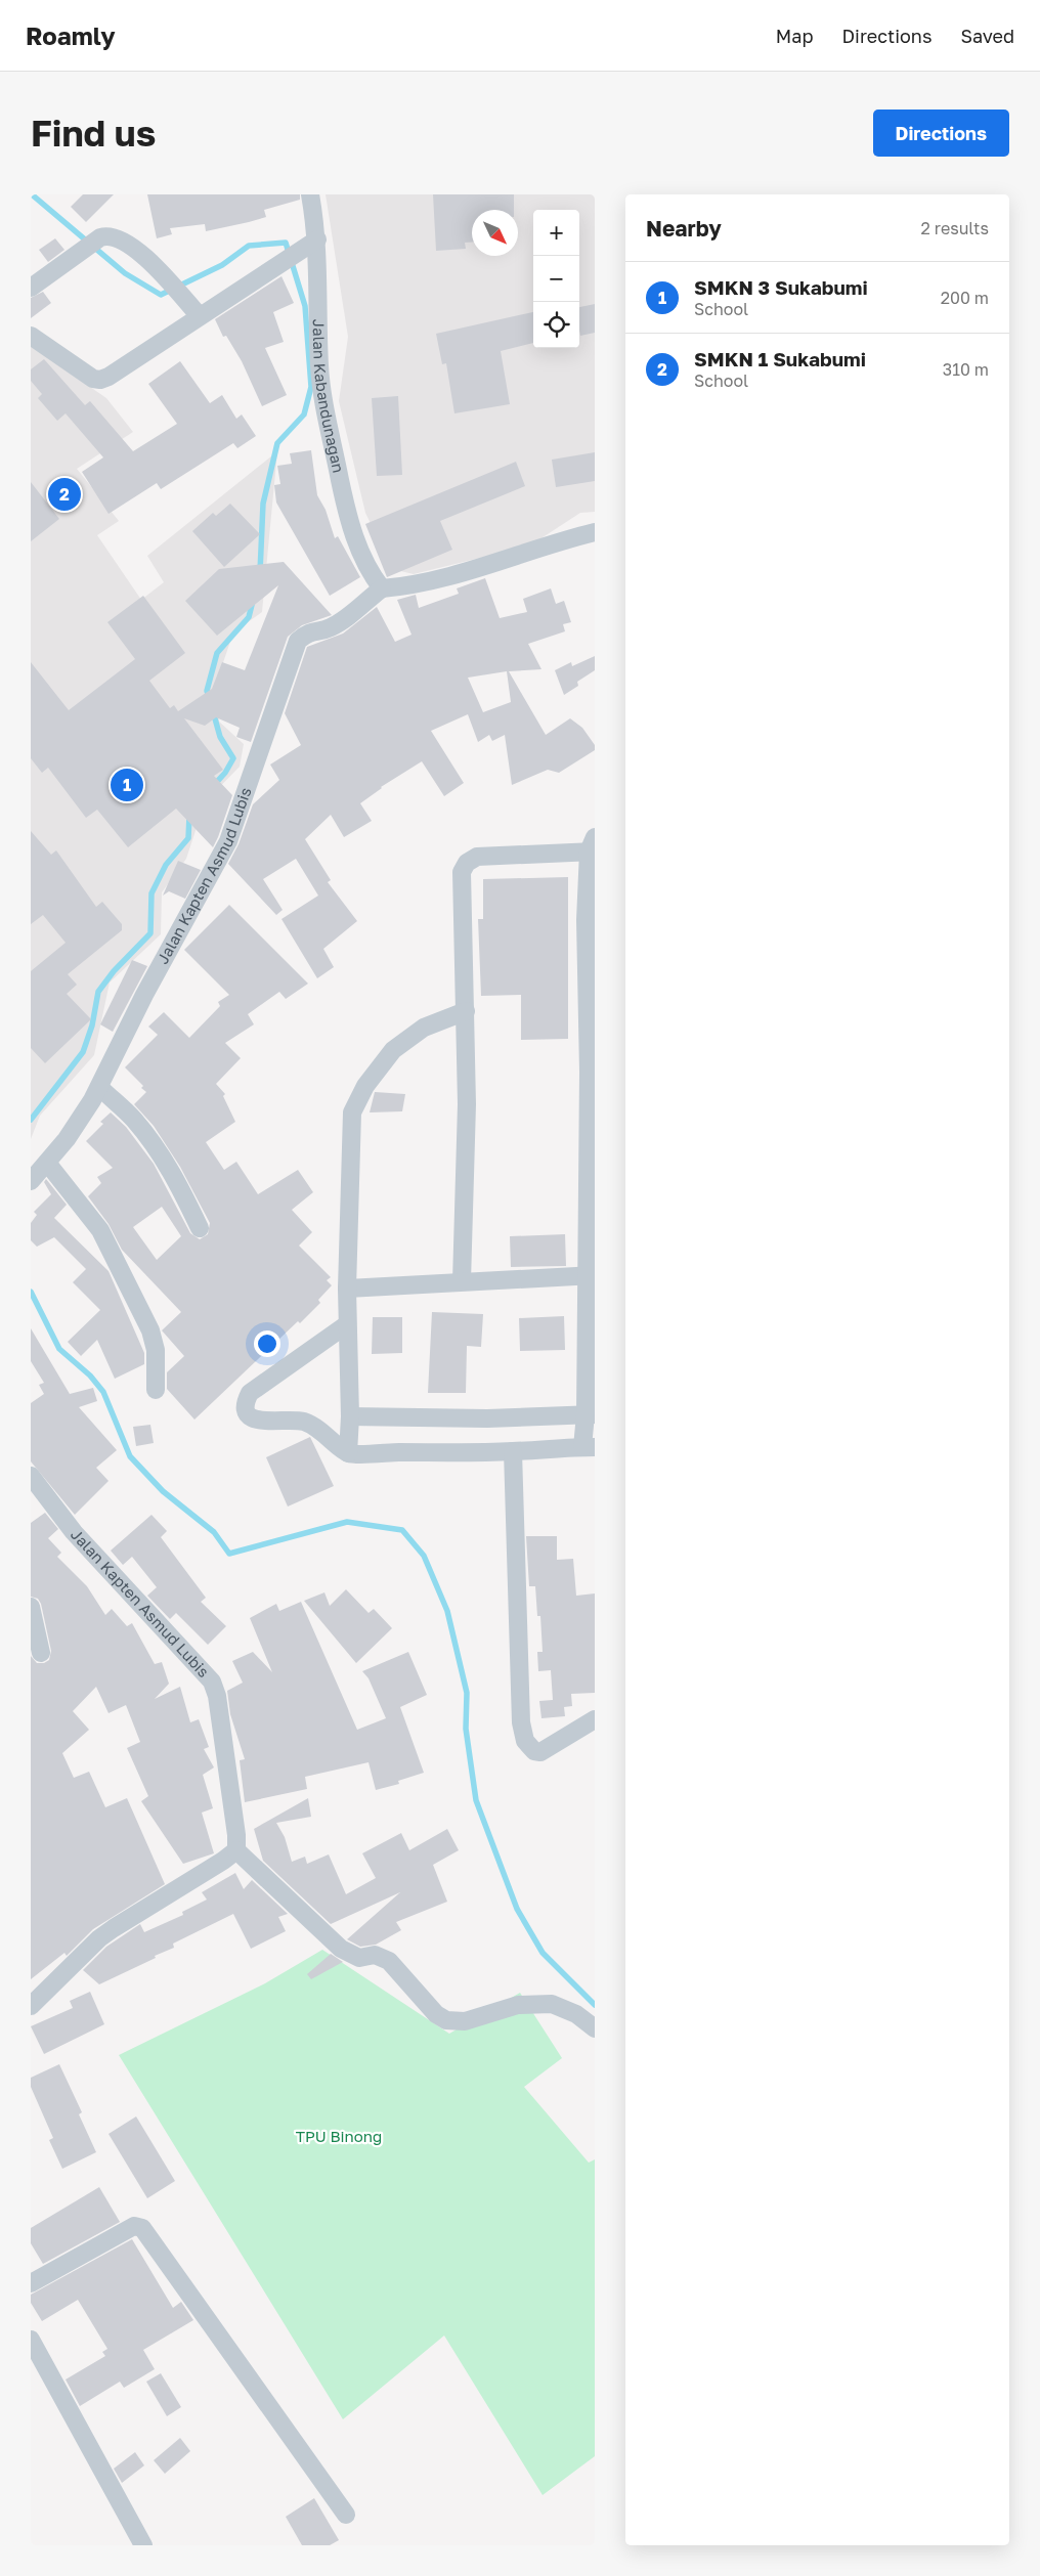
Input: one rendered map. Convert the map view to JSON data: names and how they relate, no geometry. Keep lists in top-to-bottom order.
{
  "streets": {
    "street": ["Jalan Kabandunagan", "Jalan Kapten Asmud Lubis"]
  },
  "crossings": [
    ["Jalan Kabandunagan", "Jalan Kapten Asmud Lubis"]
  ],
  "parks": ["TPU Binong"],
  "north": "bottom right",
  "page": {
    "header": "Roamly",
    "nav": ["Map", "Directions", "Saved"],
    "buttons": "Directions",
    "title": "Find us",
    "heading": ["Nearby", "2 results"],
    "map_buttons": ["+", "−"],
    "list": [
      {
        "mark": "1",
        "name": "SMKN 3 Sukabumi",
        "note": "School",
        "value": "200 m"
      },
      {
        "mark": "2",
        "name": "SMKN 1 Sukabumi",
        "note": "School",
        "value": "310 m"
      }
    ],
    "pins": ["2", "1"]
  }
}
